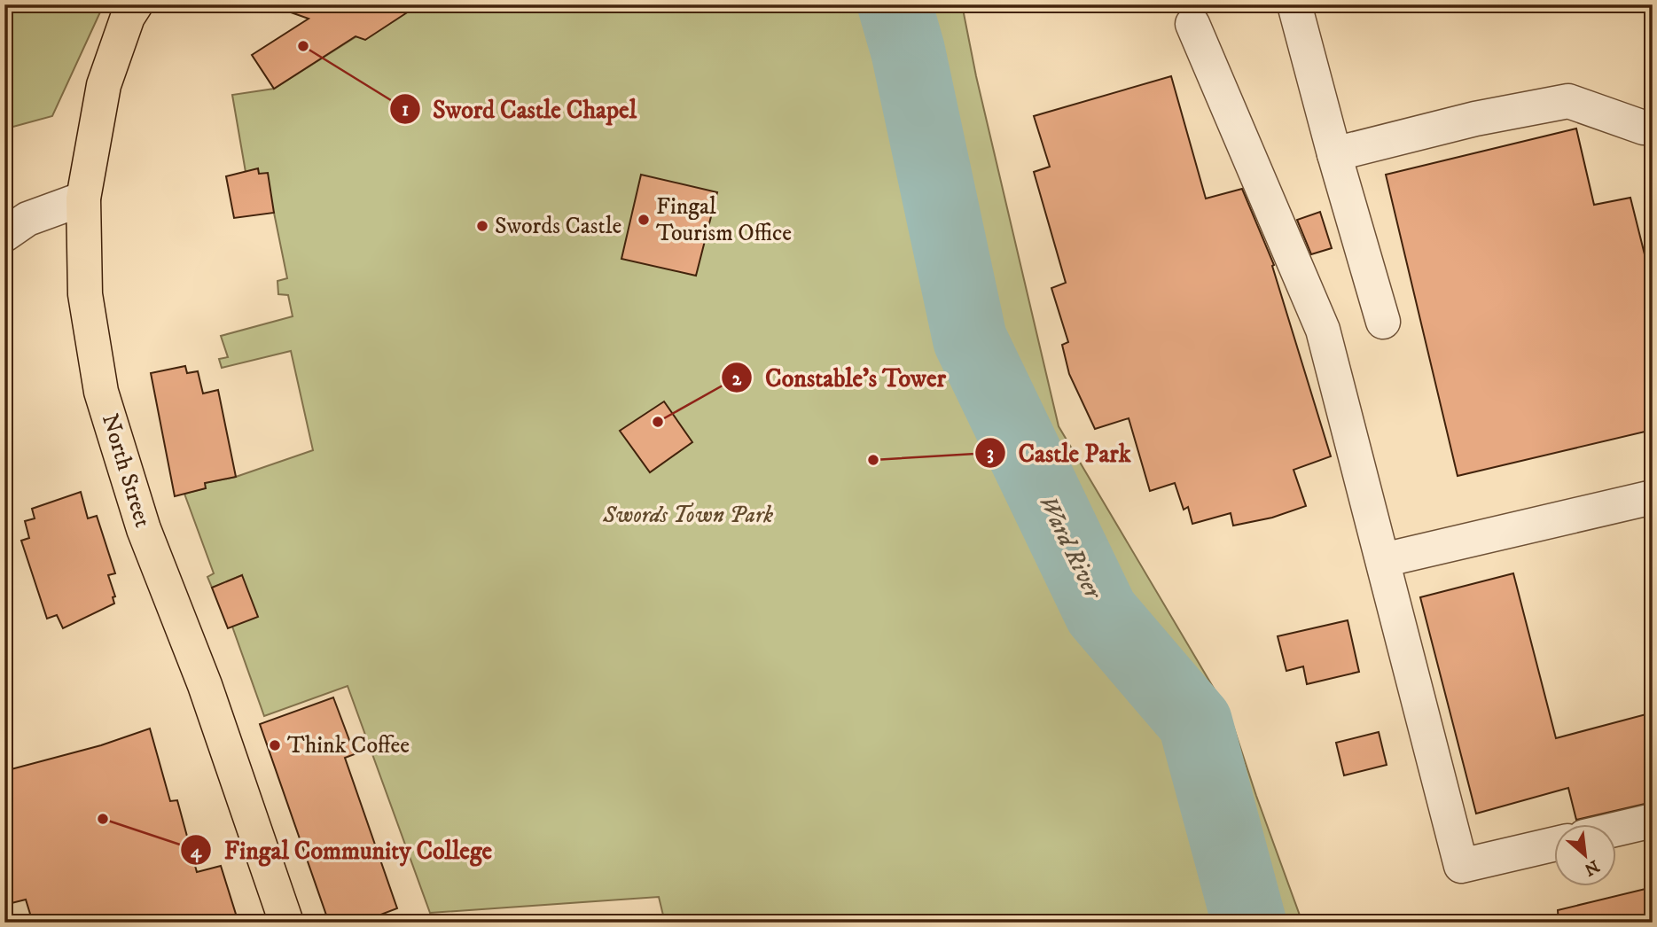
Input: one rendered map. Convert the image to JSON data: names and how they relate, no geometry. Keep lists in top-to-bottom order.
{
  "streets": {
    "main road": ["North Street"]
  },
  "water": ["Ward River"],
  "parks": ["Swords Town Park"],
  "places": [
    "Sword Castle Chapel",
    "Fingal Tourism Office",
    "Swords Castle",
    "Constable's Tower",
    "Castle Park",
    "Think Coffee",
    "Fingal Community College"
  ],
  "north": "bottom right"
}
